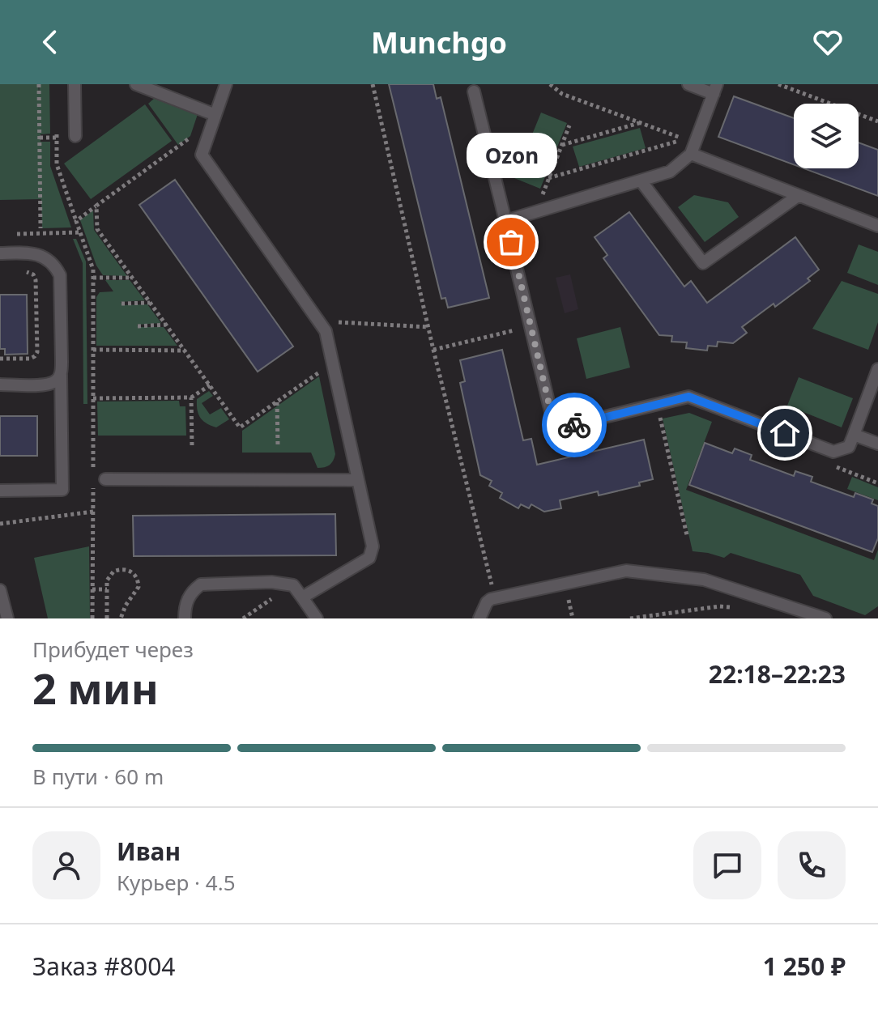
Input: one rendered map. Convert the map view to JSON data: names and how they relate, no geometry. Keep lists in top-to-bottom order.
{
  "places": ["Ozon"],
  "page": {
    "header": "Munchgo",
    "bubble": "Ozon",
    "heading": ["2 мин", "Прибудет через", "22:18–22:23"],
    "panel": [
      "Иван",
      "Курьер · 4.5",
      "Заказ #8004",
      "1 250 ₽"
    ],
    "bar": "В пути · 60 m"
  }
}
